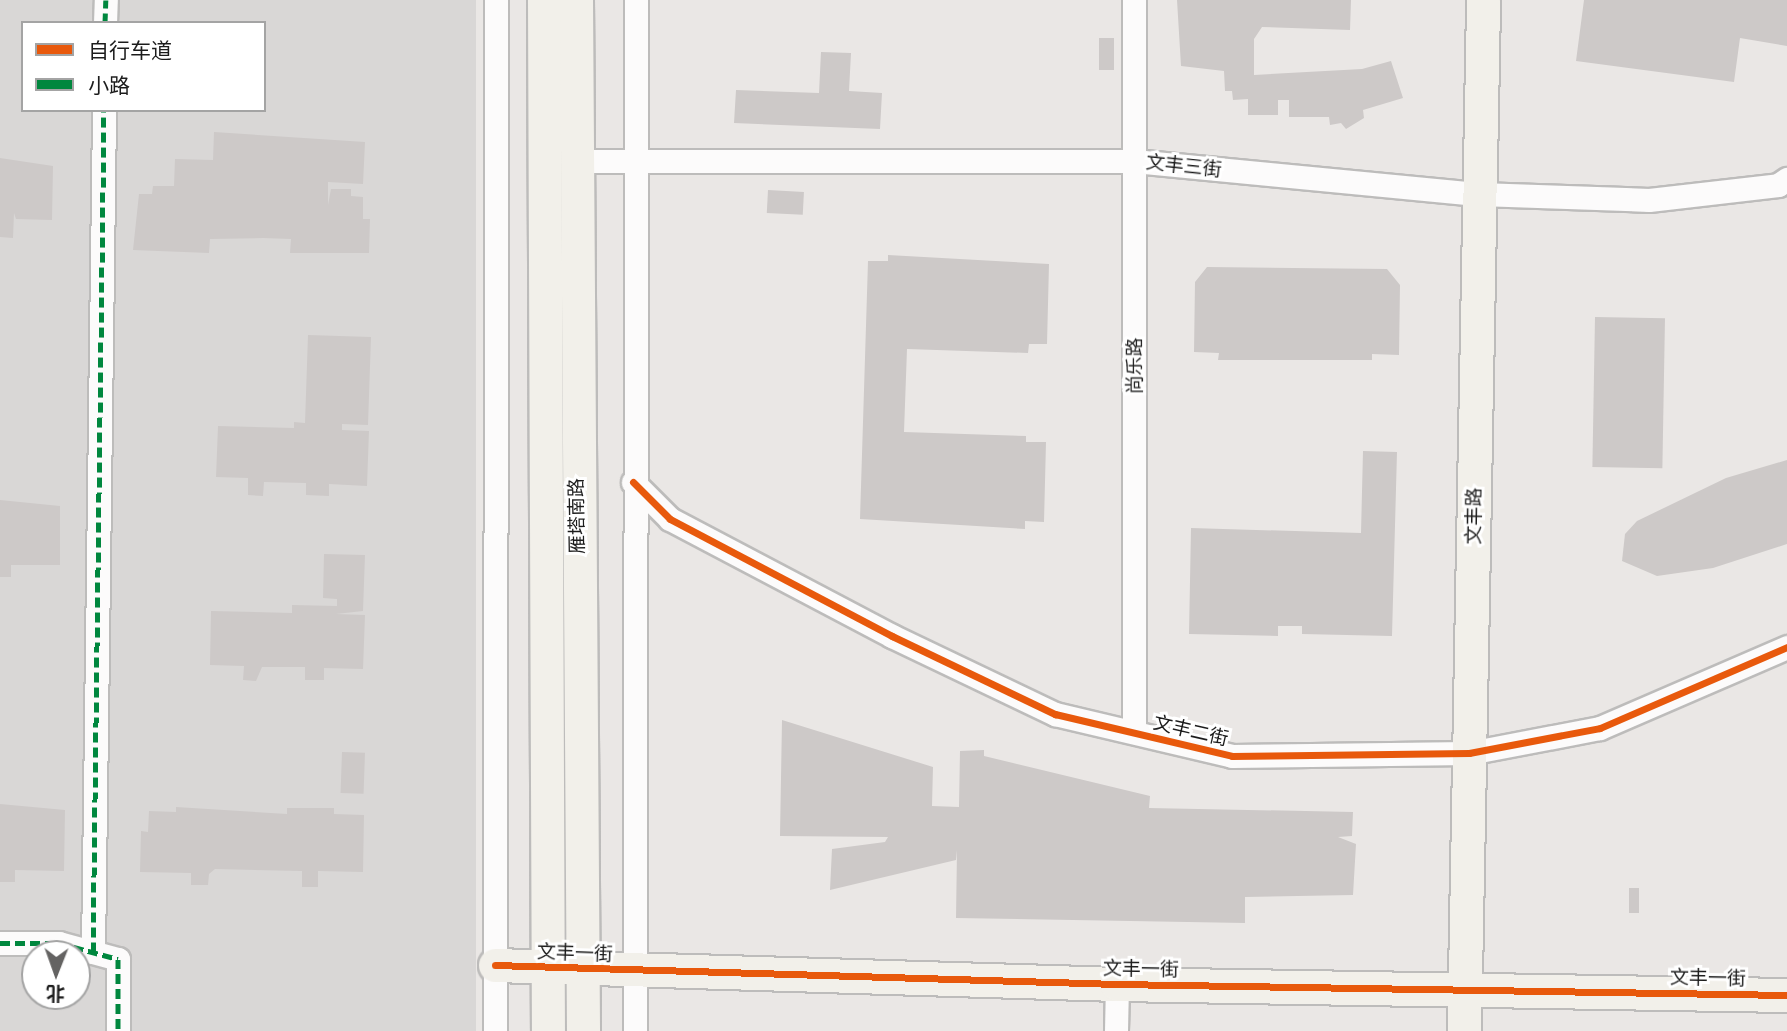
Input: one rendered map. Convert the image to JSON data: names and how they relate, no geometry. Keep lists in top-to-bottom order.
{
  "streets": {
    "street": [
      "文丰三街",
      "尚乐路",
      "雁塔南路",
      "文丰路",
      "文丰二街",
      "文丰一街"
    ]
  },
  "crossings": [
    ["文丰三街", "尚乐路"],
    ["文丰三街", "雁塔南路"],
    ["文丰三街", "文丰路"],
    ["尚乐路", "文丰二街"],
    ["雁塔南路", "文丰一街"],
    ["文丰路", "文丰二街"],
    ["文丰路", "文丰一街"]
  ],
  "legend": ["自行车道", "小路"],
  "north": "bottom"
}
